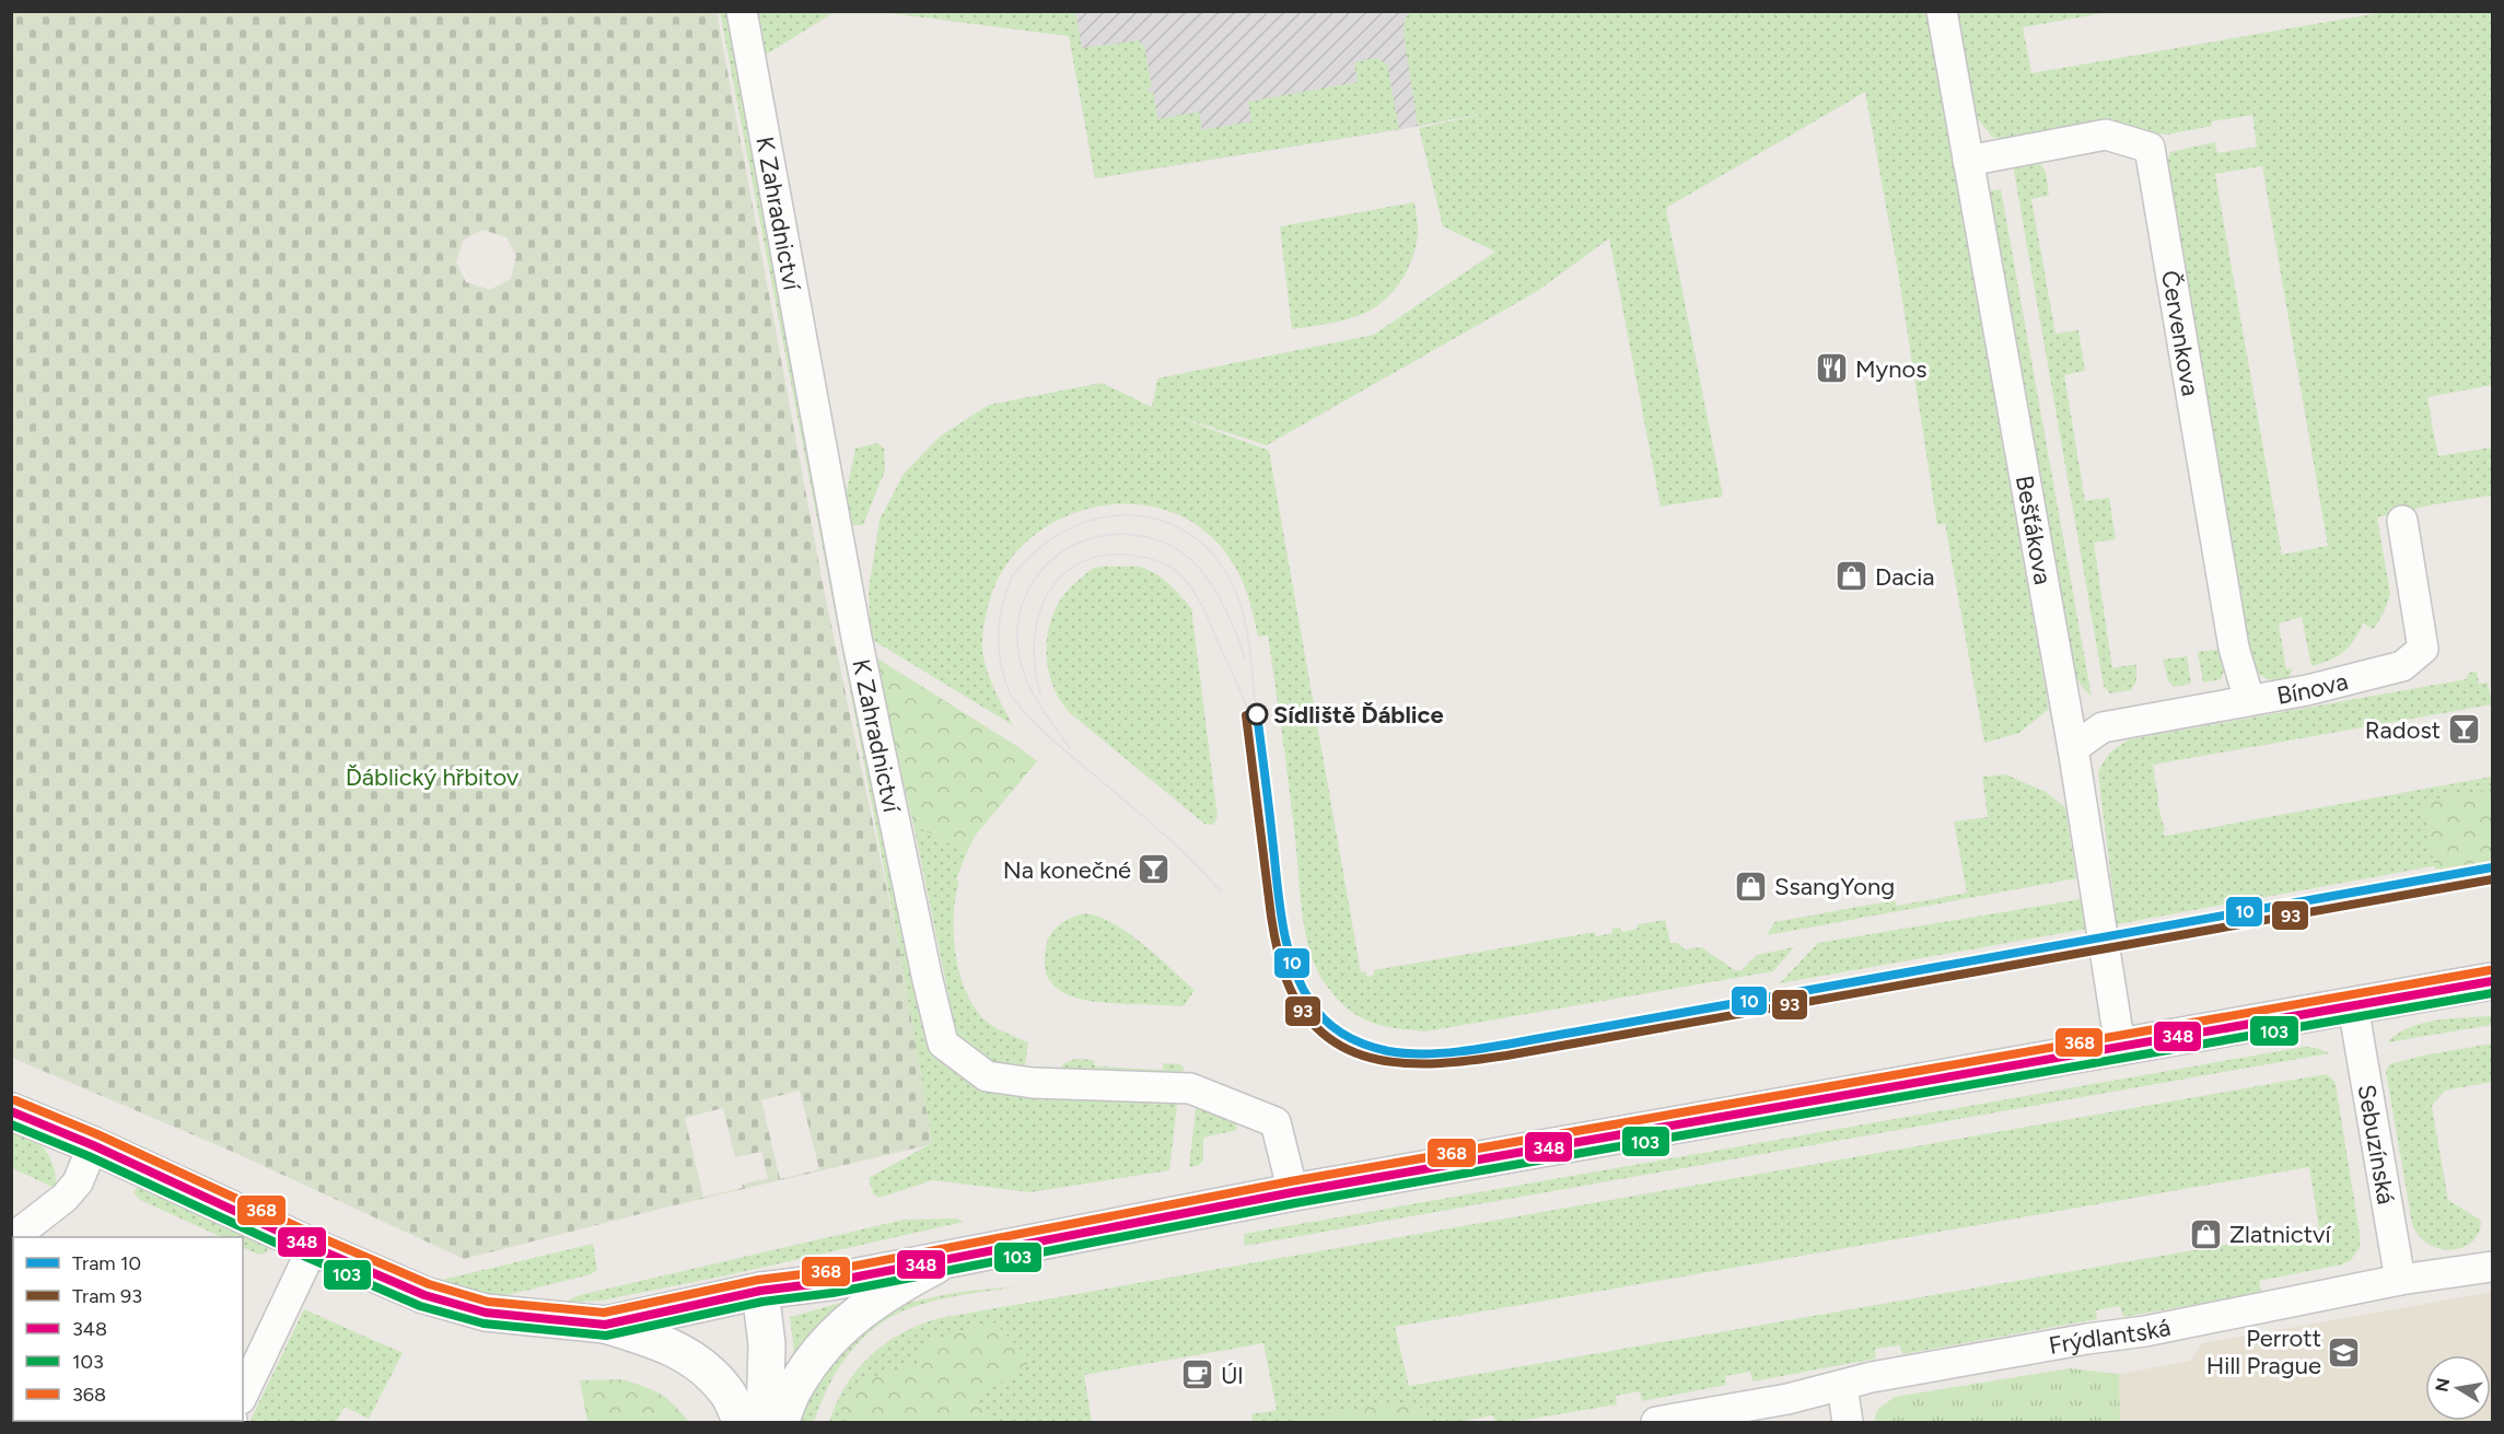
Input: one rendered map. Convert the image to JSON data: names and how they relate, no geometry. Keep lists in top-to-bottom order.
{
  "streets": {
    "street": [
      "K Zahradnictví",
      "Červenkova",
      "Bešťákova",
      "Bínova",
      "Sebuzínská",
      "Frýdlantská"
    ]
  },
  "crossings": [
    ["Červenkova", "Bešťákova"],
    ["Červenkova", "Bínova"],
    ["Bešťákova", "Bínova"],
    ["Sebuzínská", "Frýdlantská"]
  ],
  "parks": ["Ďáblický hřbitov"],
  "places": {
    "restaurant": ["Mynos"],
    "shop": ["Dacia", "SsangYong", "Zlatnictví"],
    "other": ["Sídliště Ďáblice"],
    "bar": ["Radost", "Na konečné"],
    "school or university": ["Perrott Hill Prague"],
    "cafe": ["Úl"]
  },
  "lines": [
    "tram line 10",
    "tram line 93",
    "transit line 368",
    "transit line 348",
    "transit line 103"
  ],
  "legend": [
    "Tram 10",
    "Tram 93",
    "348",
    "103",
    "368"
  ],
  "north": "left"
}
